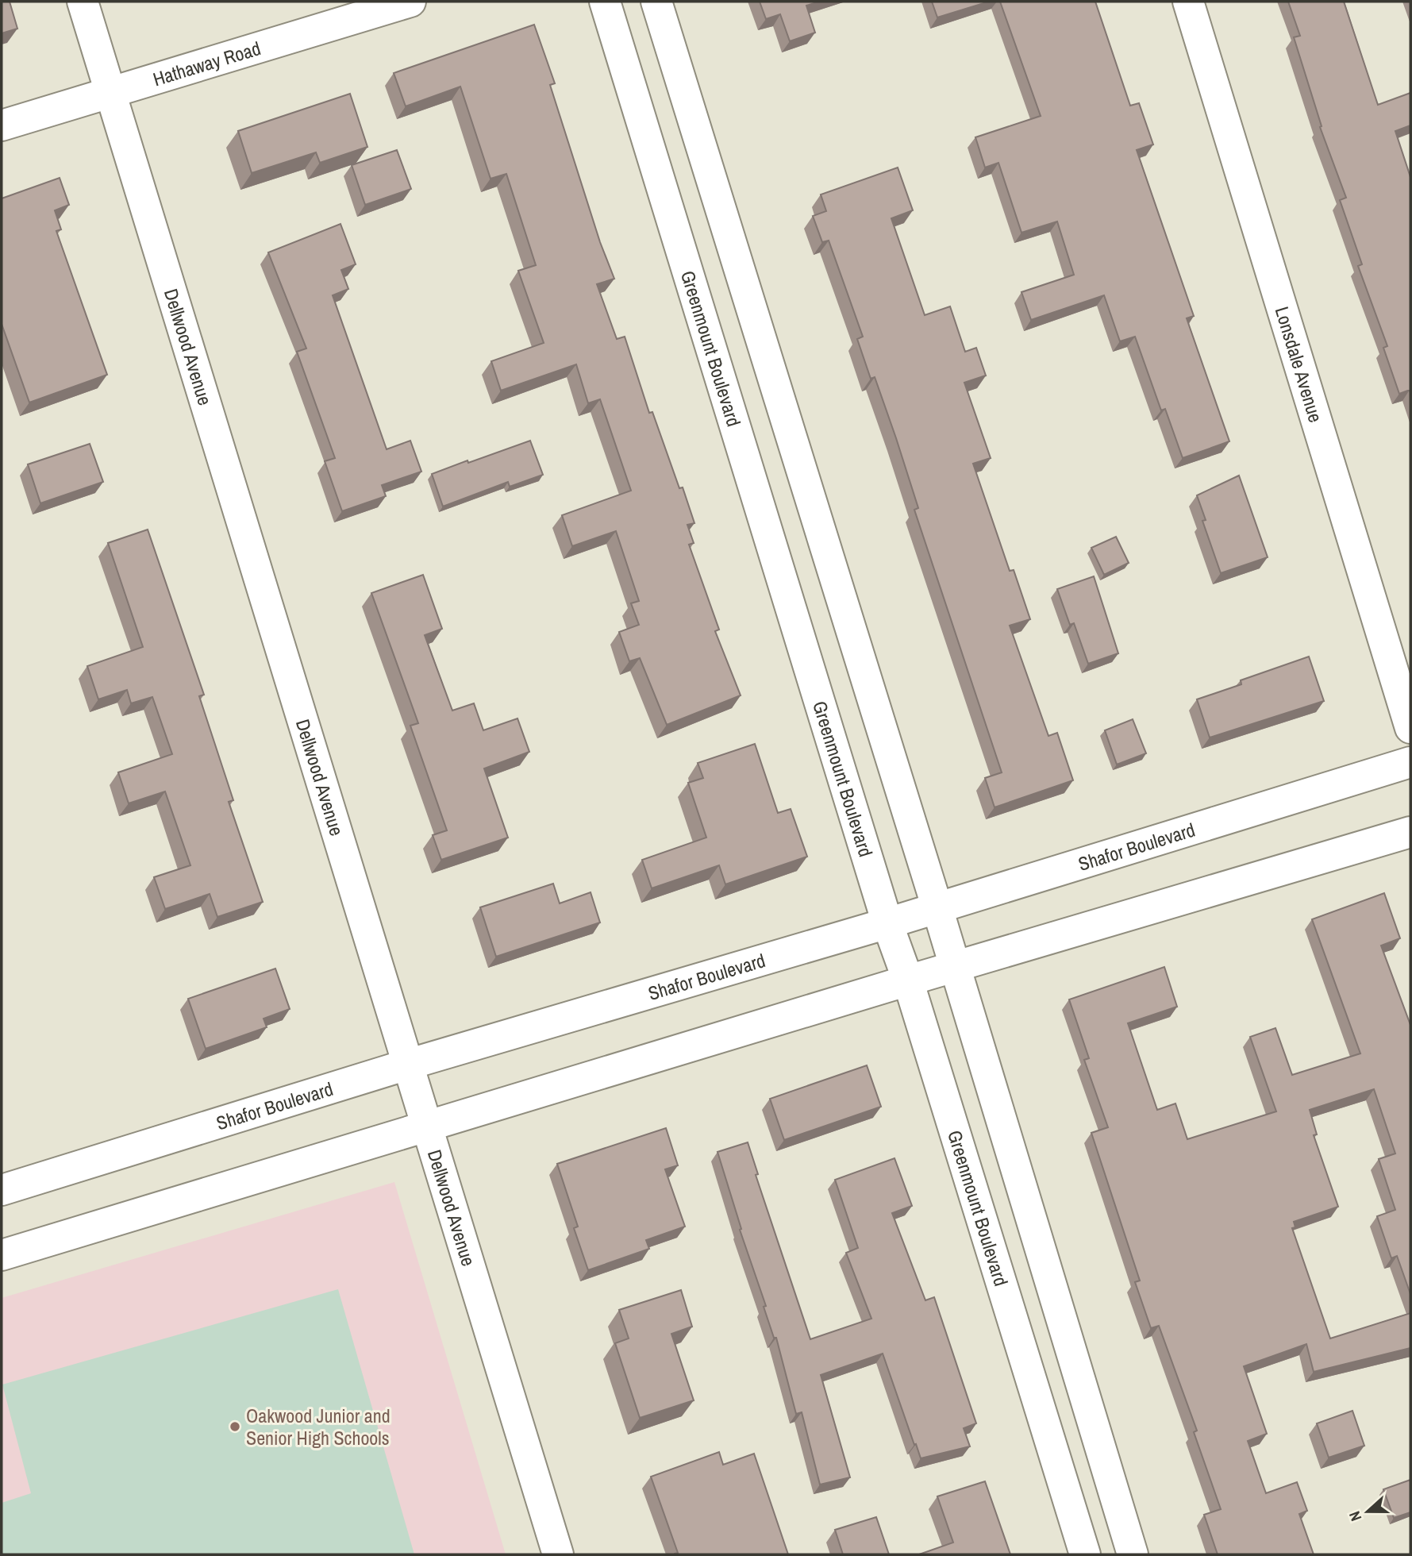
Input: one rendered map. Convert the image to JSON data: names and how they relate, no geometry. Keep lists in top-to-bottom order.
{
  "streets": {
    "street": [
      "Hathaway Road",
      "Dellwood Avenue",
      "Greenmount Boulevard",
      "Lonsdale Avenue",
      "Shafor Boulevard"
    ]
  },
  "crossings": [
    ["Hathaway Road", "Dellwood Avenue"],
    ["Dellwood Avenue", "Shafor Boulevard"],
    ["Greenmount Boulevard", "Shafor Boulevard"]
  ],
  "places": ["Oakwood Junior and Senior High Schools"],
  "north": "left"
}
